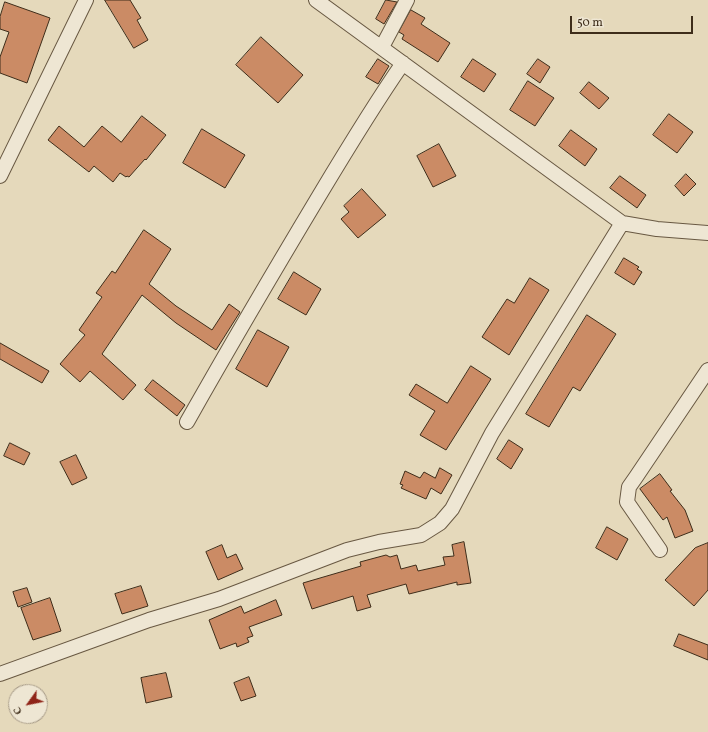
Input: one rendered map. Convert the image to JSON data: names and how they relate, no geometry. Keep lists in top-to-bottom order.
{
  "scale_bar": "50 m",
  "north": "bottom left"
}
